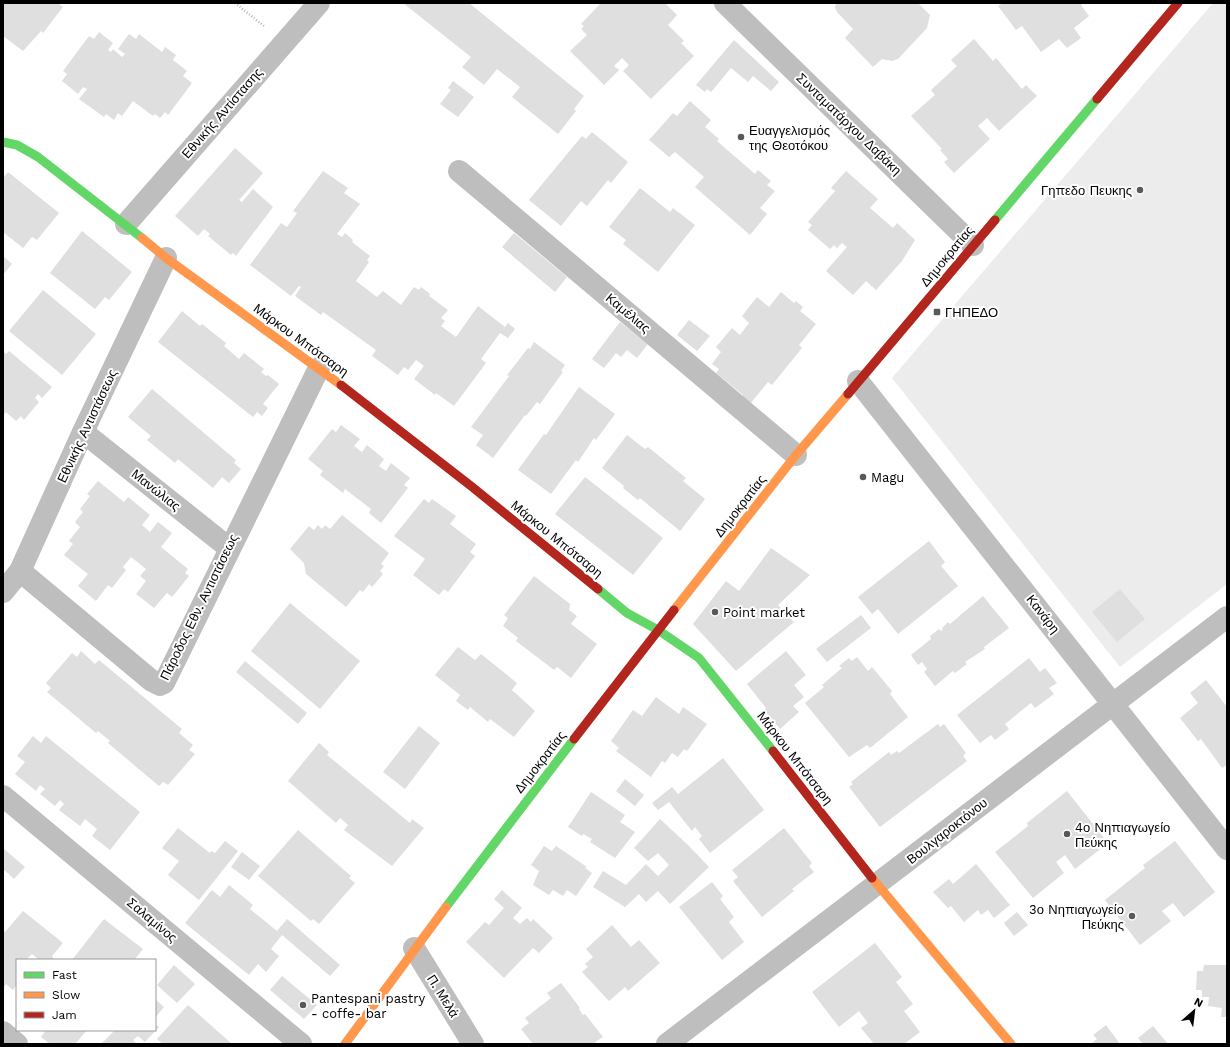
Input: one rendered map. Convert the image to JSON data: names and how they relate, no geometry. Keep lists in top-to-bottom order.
{
  "streets": {
    "street": [
      "Εθνικής Αντίστασης",
      "Συνταματάρχου Δαβάκη",
      "Δημοκρατίας",
      "Καμέλιας",
      "Μάρκου Μπότσαρη",
      "Εθνικής Αντιστάσεως",
      "Μανώλιας",
      "Πάροδος Εθν. Αντιστάσεως",
      "Κανάρη",
      "Βουλγαροκτόνου",
      "Σαλαμίνος",
      "Π. Μελά"
    ]
  },
  "crossings": [
    ["Εθνικής Αντίστασης", "Μάρκου Μπότσαρη"],
    ["Συνταματάρχου Δαβάκη", "Δημοκρατίας"],
    ["Δημοκρατίας", "Καμέλιας"],
    ["Δημοκρατίας", "Μάρκου Μπότσαρη"],
    ["Δημοκρατίας", "Κανάρη"],
    ["Δημοκρατίας", "Π. Μελά"],
    ["Μάρκου Μπότσαρη", "Εθνικής Αντιστάσεως"],
    ["Μάρκου Μπότσαρη", "Πάροδος Εθν. Αντιστάσεως"],
    ["Μάρκου Μπότσαρη", "Βουλγαροκτόνου"],
    ["Εθνικής Αντιστάσεως", "Μανώλιας"],
    ["Εθνικής Αντιστάσεως", "Πάροδος Εθν. Αντιστάσεως"],
    ["Μανώλιας", "Πάροδος Εθν. Αντιστάσεως"],
    ["Κανάρη", "Βουλγαροκτόνου"]
  ],
  "places": {
    "other": [
      "Ευαγγελισμός της Θεοτόκου",
      "Γηπεδο Πευκης",
      "Magu",
      "Point market",
      "4ο Νηπιαγωγείο Πεύκης",
      "3ο Νηπιαγωγείο Πεύκης",
      "Pantespani pastry - coffe- bar"
    ],
    "transit": ["ΓΗΠΕΔΟ"]
  },
  "legend": ["Fast", "Slow", "Jam"],
  "north": "top right"
}
